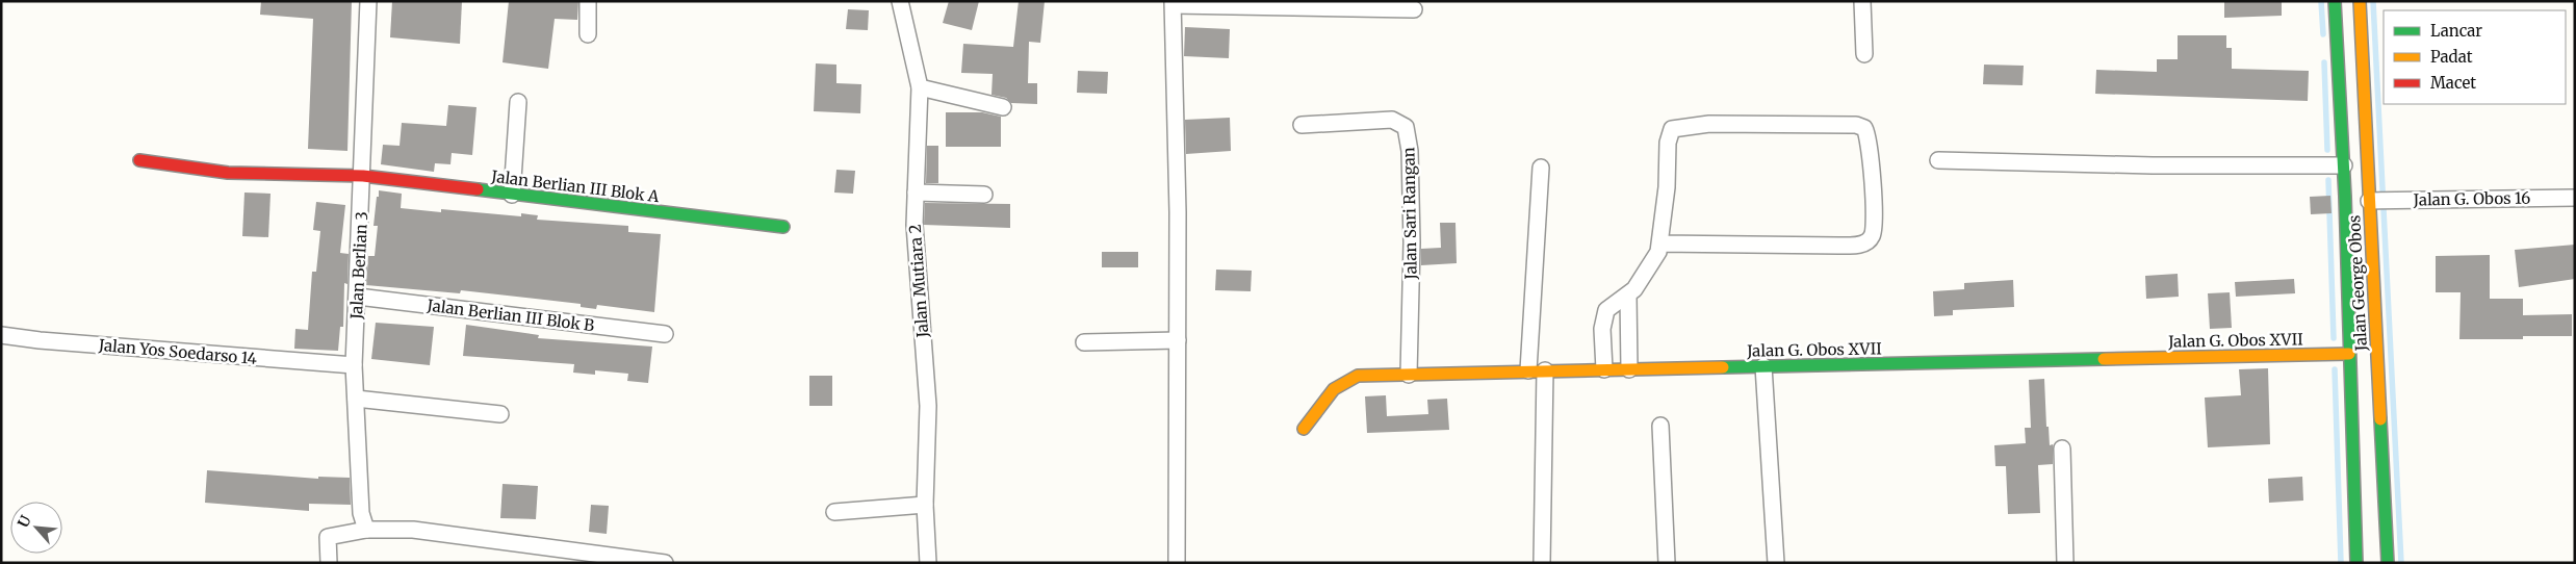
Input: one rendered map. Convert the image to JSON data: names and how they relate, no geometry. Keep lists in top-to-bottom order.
{
  "streets": {
    "street": [
      "Jalan Berlian III Blok A",
      "Jalan G. Obos 16",
      "Jalan Sari Rangan",
      "Jalan Berlian 3",
      "Jalan Mutiara 2",
      "Jalan George Obos",
      "Jalan Berlian III Blok B",
      "Jalan G. Obos XVII",
      "Jalan Yos Soedarso 14"
    ]
  },
  "crossings": [
    ["Jalan Berlian III Blok A", "Jalan Berlian 3"],
    ["Jalan G. Obos 16", "Jalan George Obos"],
    ["Jalan Sari Rangan", "Jalan G. Obos XVII"],
    ["Jalan Berlian 3", "Jalan Berlian III Blok B"],
    ["Jalan Berlian 3", "Jalan Yos Soedarso 14"],
    ["Jalan George Obos", "Jalan G. Obos XVII"]
  ],
  "legend": ["Lancar", "Padat", "Macet"],
  "north": "top left"
}
